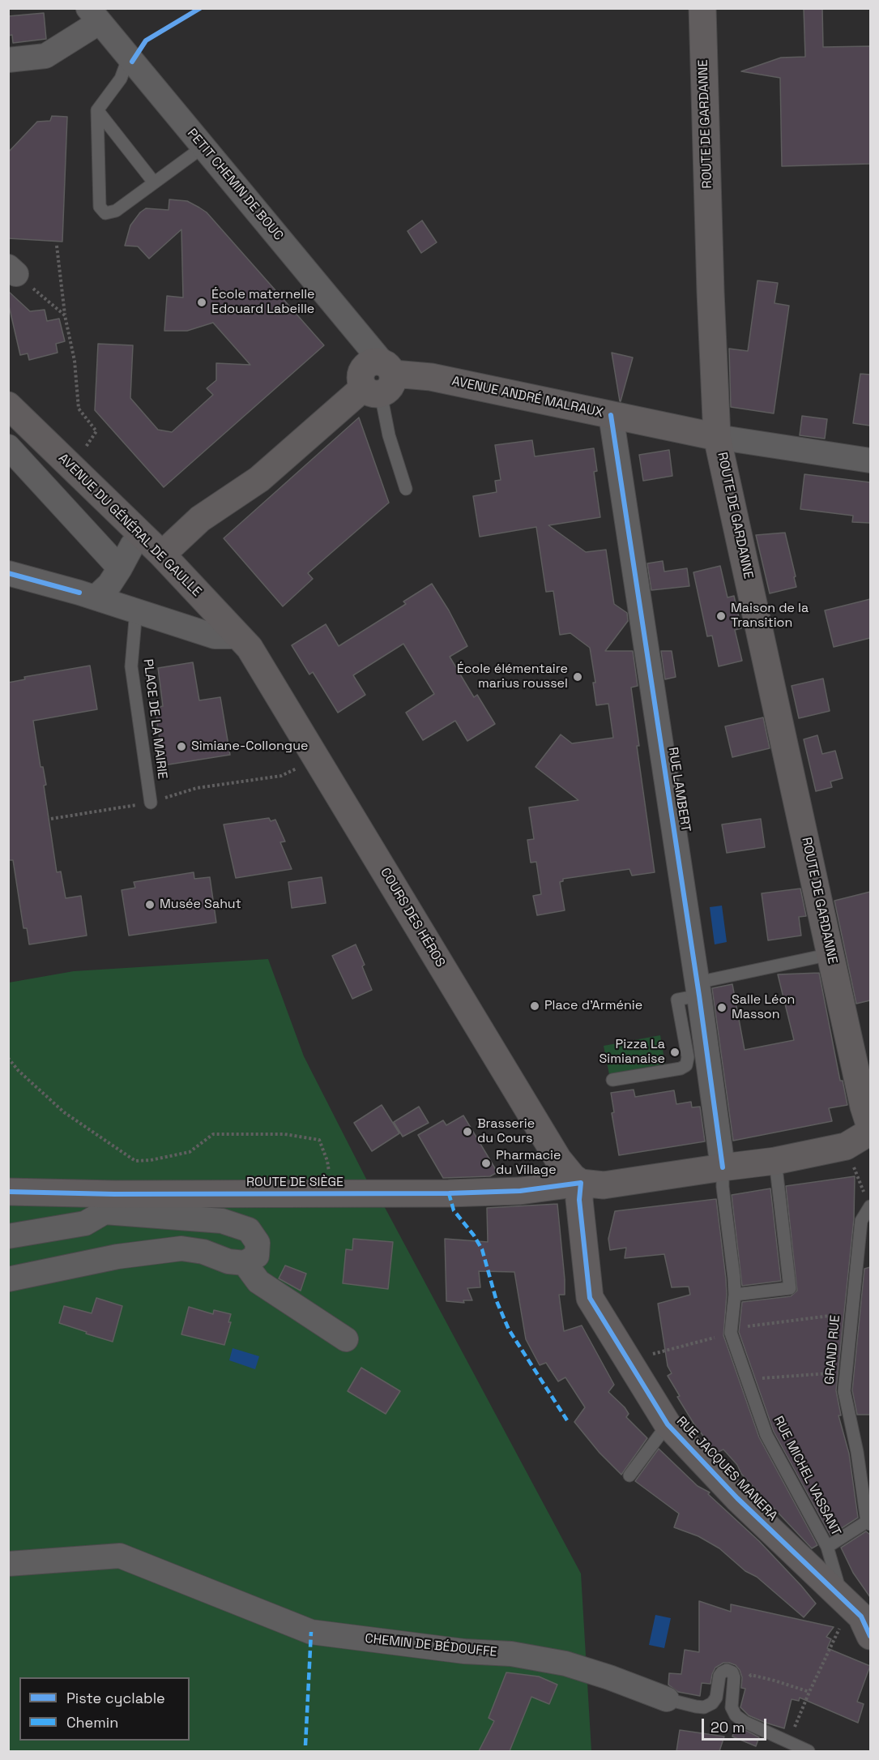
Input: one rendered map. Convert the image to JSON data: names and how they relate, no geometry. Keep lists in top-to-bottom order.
{
  "streets": {
    "main road": [
      "ROUTE DE GARDANNE",
      "AVENUE ANDRÉ MALRAUX",
      "AVENUE DU GÉNÉRAL DE GAULLE",
      "COURS DES HÉROS",
      "ROUTE DE SIÈGE",
      "RUE JACQUES MANERA"
    ],
    "street": ["PETIT CHEMIN DE BOUC", "RUE LAMBERT", "CHEMIN DE BÉDOUFFE"],
    "lane": ["PLACE DE LA MAIRIE", "GRAND RUE", "RUE MICHEL VASSANT"]
  },
  "crossings": [
    ["ROUTE DE GARDANNE", "AVENUE ANDRÉ MALRAUX"],
    ["PETIT CHEMIN DE BOUC", "AVENUE ANDRÉ MALRAUX"],
    ["AVENUE ANDRÉ MALRAUX", "RUE LAMBERT"],
    ["AVENUE DU GÉNÉRAL DE GAULLE", "COURS DES HÉROS"],
    ["RUE LAMBERT", "ROUTE DE SIÈGE"],
    ["RUE LAMBERT", "RUE MICHEL VASSANT"],
    ["COURS DES HÉROS", "ROUTE DE SIÈGE"],
    ["COURS DES HÉROS", "RUE JACQUES MANERA"],
    ["ROUTE DE SIÈGE", "RUE JACQUES MANERA"],
    ["ROUTE DE SIÈGE", "RUE MICHEL VASSANT"],
    ["RUE JACQUES MANERA", "RUE MICHEL VASSANT"]
  ],
  "places": [
    "École maternelle Edouard Labeille",
    "Maison de la Transition",
    "École élémentaire marius roussel",
    "Simiane-Collongue",
    "Musée Sahut",
    "Place d'Arménie",
    "Salle Léon Masson",
    "Pizza La Simianaise",
    "Brasserie du Cours",
    "Pharmacie du Village"
  ],
  "legend": ["Piste cyclable", "Chemin"],
  "scale_bar": "20 m"
}
